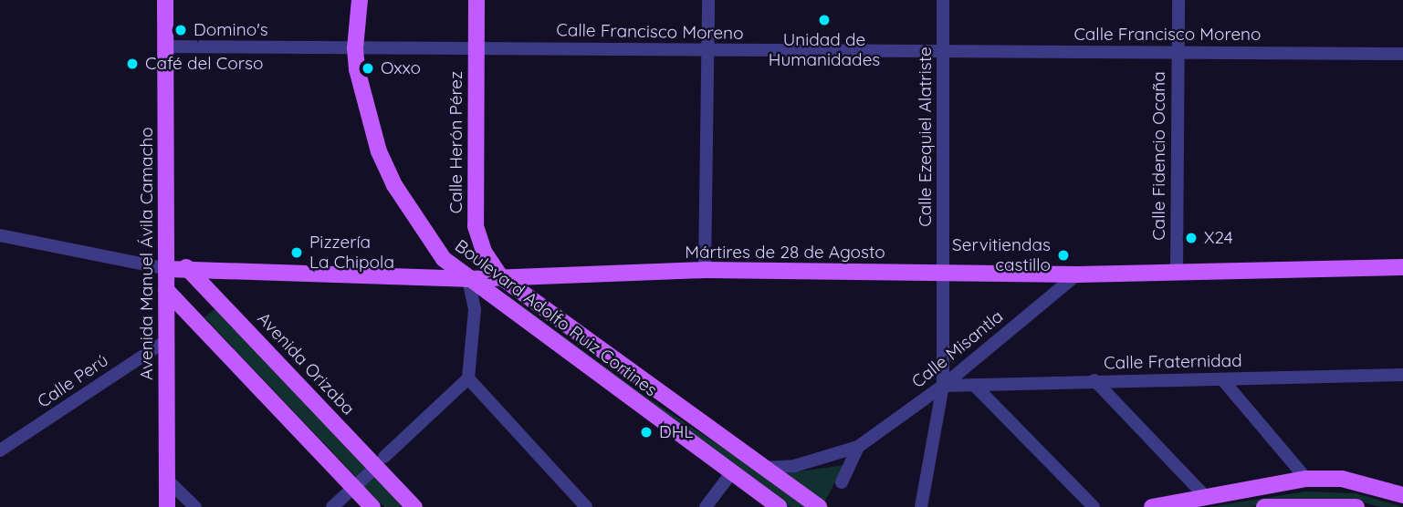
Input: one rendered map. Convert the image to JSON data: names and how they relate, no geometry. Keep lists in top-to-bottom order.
{
  "streets": {
    "main road": [
      "Calle Herón Pérez",
      "Mártires de 28 de Agosto",
      "Avenida Manuel Ávila Camacho",
      "Boulevard Adolfo Ruiz Cortines",
      "Avenida Orizaba"
    ],
    "street": [
      "Calle Francisco Moreno",
      "Calle Ezequiel Alatriste",
      "Calle Fidencio Ocaña",
      "Calle Misantla",
      "Calle Fraternidad",
      "Calle Perú"
    ]
  },
  "crossings": [
    ["Calle Francisco Moreno", "Calle Ezequiel Alatriste"],
    ["Calle Francisco Moreno", "Calle Herón Pérez"],
    ["Calle Francisco Moreno", "Calle Fidencio Ocaña"],
    ["Calle Francisco Moreno", "Avenida Manuel Ávila Camacho"],
    ["Calle Francisco Moreno", "Boulevard Adolfo Ruiz Cortines"],
    ["Calle Ezequiel Alatriste", "Mártires de 28 de Agosto"],
    ["Calle Ezequiel Alatriste", "Calle Misantla"],
    ["Calle Ezequiel Alatriste", "Calle Fraternidad"],
    ["Calle Herón Pérez", "Mártires de 28 de Agosto"],
    ["Calle Herón Pérez", "Boulevard Adolfo Ruiz Cortines"],
    ["Calle Fidencio Ocaña", "Mártires de 28 de Agosto"],
    ["Mártires de 28 de Agosto", "Avenida Manuel Ávila Camacho"],
    ["Mártires de 28 de Agosto", "Boulevard Adolfo Ruiz Cortines"],
    ["Mártires de 28 de Agosto", "Calle Misantla"],
    ["Mártires de 28 de Agosto", "Avenida Orizaba"],
    ["Avenida Manuel Ávila Camacho", "Avenida Orizaba"],
    ["Avenida Manuel Ávila Camacho", "Calle Perú"],
    ["Boulevard Adolfo Ruiz Cortines", "Calle Misantla"],
    ["Calle Misantla", "Calle Fraternidad"]
  ],
  "places": [
    "Unidad de Humanidades",
    "Domino's",
    "Café del Corso",
    "Oxxo",
    "X24",
    "Pizzería La Chipola",
    "Servitiendas castillo",
    "DHL"
  ]
}
